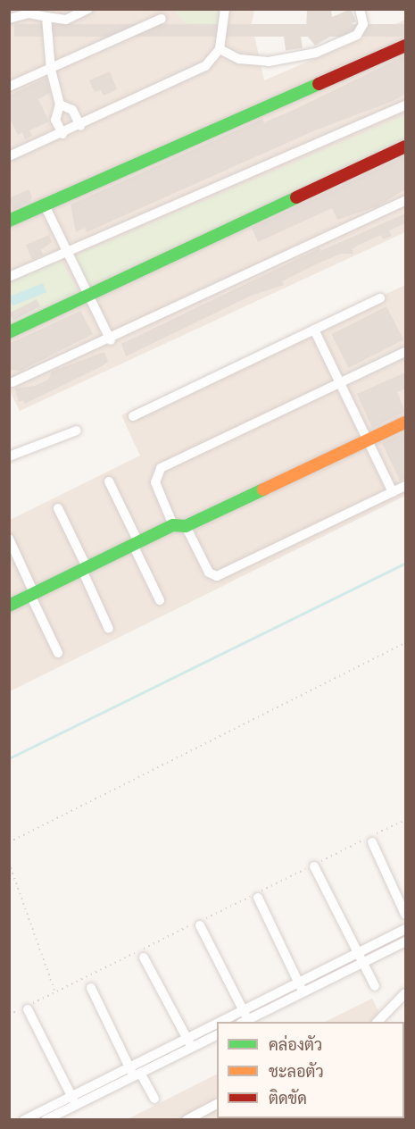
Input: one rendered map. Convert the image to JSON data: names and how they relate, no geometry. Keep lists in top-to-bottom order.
{
  "legend": ["คล่องตัว", "ชะลอตัว", "ติดขัด"]
}
